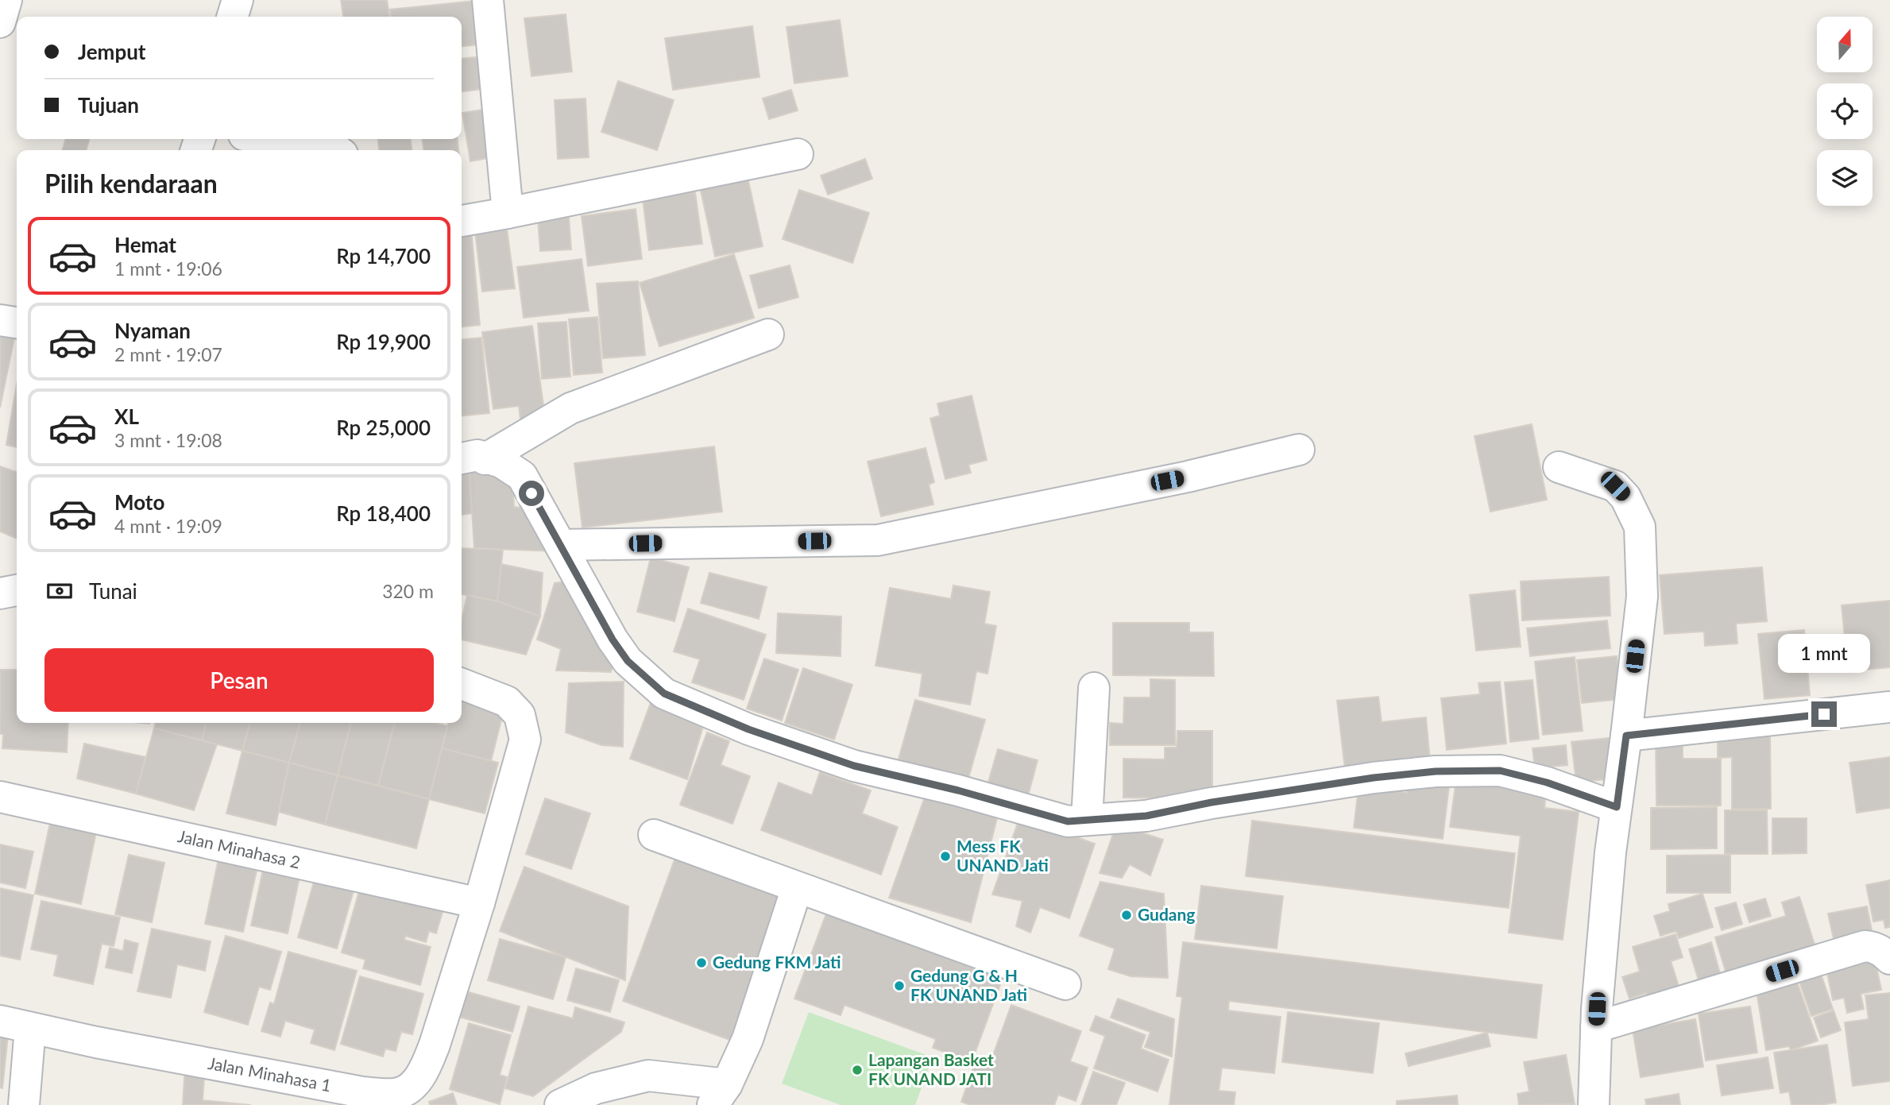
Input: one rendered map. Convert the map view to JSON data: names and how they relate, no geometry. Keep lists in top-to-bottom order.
{
  "streets": {
    "street": ["Jalan Minahasa 2", "Jalan Minahasa 1"]
  },
  "crossings": [
    ["Jalan Minahasa 2", "Jalan Minahasa 1"]
  ],
  "places": [
    "Mess FK UNAND Jati",
    "Gudang",
    "Gedung FKM Jati",
    "Gedung G & H FK UNAND Jati",
    "Lapangan Basket FK UNAND JATI"
  ],
  "north": "top",
  "page": {
    "banner": ["Jemput", "Tujuan"],
    "heading": "Pilih kendaraan",
    "list": [
      {
        "name": "Hemat",
        "note": "1 mnt · 19:06",
        "value": "Rp 14,700"
      },
      {
        "name": "Nyaman",
        "note": "2 mnt · 19:07",
        "value": "Rp 19,900"
      },
      {
        "name": "XL",
        "note": "3 mnt · 19:08",
        "value": "Rp 25,000"
      },
      {
        "name": "Moto",
        "note": "4 mnt · 19:09",
        "value": "Rp 18,400"
      }
    ],
    "pay": ["Tunai", "320 m"],
    "bubble": "1 mnt",
    "buttons": "Pesan"
  }
}
